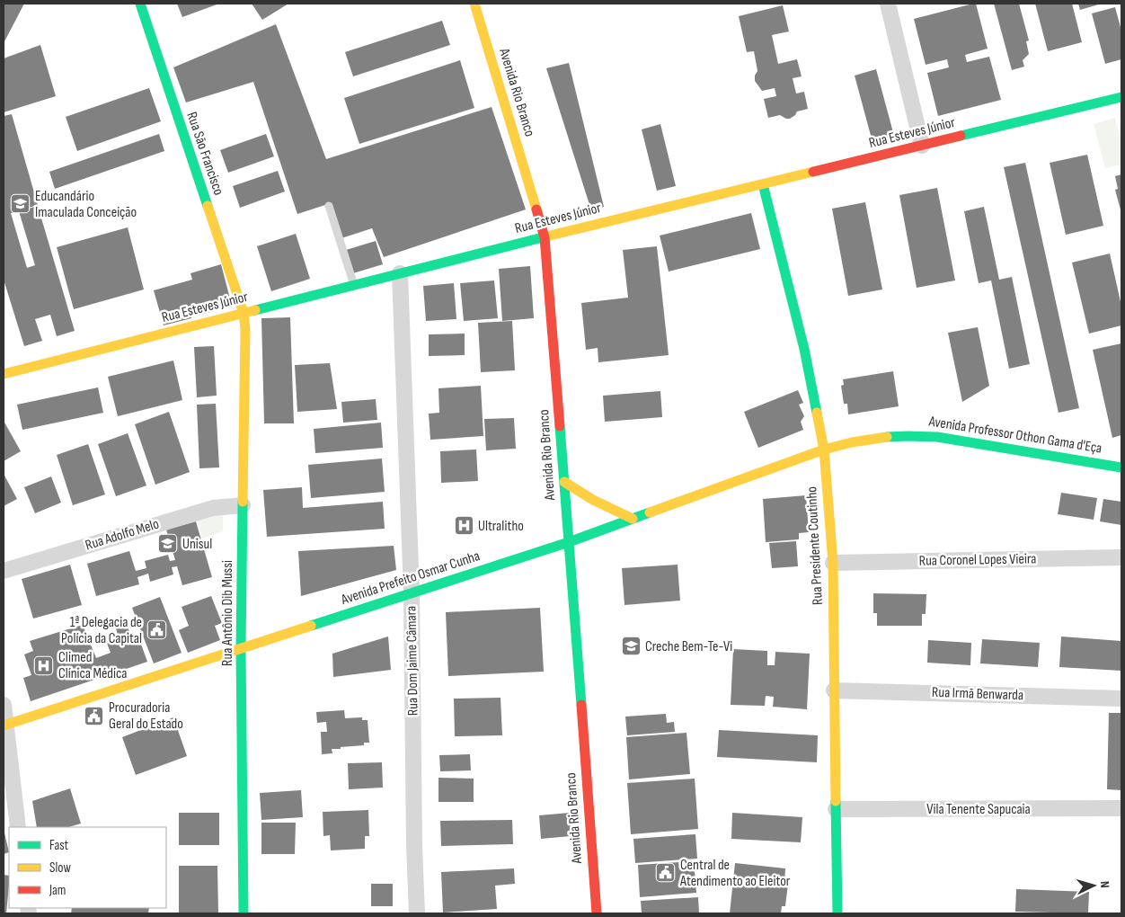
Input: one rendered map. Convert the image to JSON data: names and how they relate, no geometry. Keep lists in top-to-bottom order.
{
  "streets": {
    "street": [
      "Avenida Rio Branco",
      "Rua Esteves Júnior",
      "Rua São Francisco",
      "Avenida Professor Othon Gama d'Eça",
      "Rua Adolfo Melo",
      "Rua Presidente Coutinho",
      "Rua Coronel Lopes Vieira",
      "Avenida Prefeito Osmar Cunha",
      "Rua Antônio Dib Mussi",
      "Rua Dom Jaime Câmara",
      "Rua Irmã Benwarda",
      "Vila Tenente Sapucaia"
    ]
  },
  "crossings": [
    ["Avenida Rio Branco", "Rua Esteves Júnior"],
    ["Avenida Rio Branco", "Avenida Prefeito Osmar Cunha"],
    ["Rua Esteves Júnior", "Rua São Francisco"],
    ["Rua Esteves Júnior", "Rua Presidente Coutinho"],
    ["Rua Esteves Júnior", "Rua Antônio Dib Mussi"],
    ["Rua Esteves Júnior", "Rua Dom Jaime Câmara"],
    ["Rua São Francisco", "Rua Antônio Dib Mussi"],
    ["Avenida Professor Othon Gama d'Eça", "Rua Presidente Coutinho"],
    ["Avenida Professor Othon Gama d'Eça", "Avenida Prefeito Osmar Cunha"],
    ["Rua Adolfo Melo", "Rua Antônio Dib Mussi"],
    ["Rua Presidente Coutinho", "Rua Coronel Lopes Vieira"],
    ["Rua Presidente Coutinho", "Avenida Prefeito Osmar Cunha"],
    ["Rua Presidente Coutinho", "Rua Irmã Benwarda"],
    ["Rua Presidente Coutinho", "Vila Tenente Sapucaia"],
    ["Avenida Prefeito Osmar Cunha", "Rua Antônio Dib Mussi"],
    ["Avenida Prefeito Osmar Cunha", "Rua Dom Jaime Câmara"]
  ],
  "places": {
    "school or university": ["Educandário Imaculada Conceição", "Unisul", "Creche Bem-Te-Vi"],
    "hospital": ["Ultralitho", "Climed Clínica Médica"],
    "public building": ["1ª Delegacia de Polícia da Capital", "Procuradoria Geral do Estado", "Central de Atendimento ao Eleitor"]
  },
  "legend": ["Fast", "Slow", "Jam"],
  "north": "right"
}
